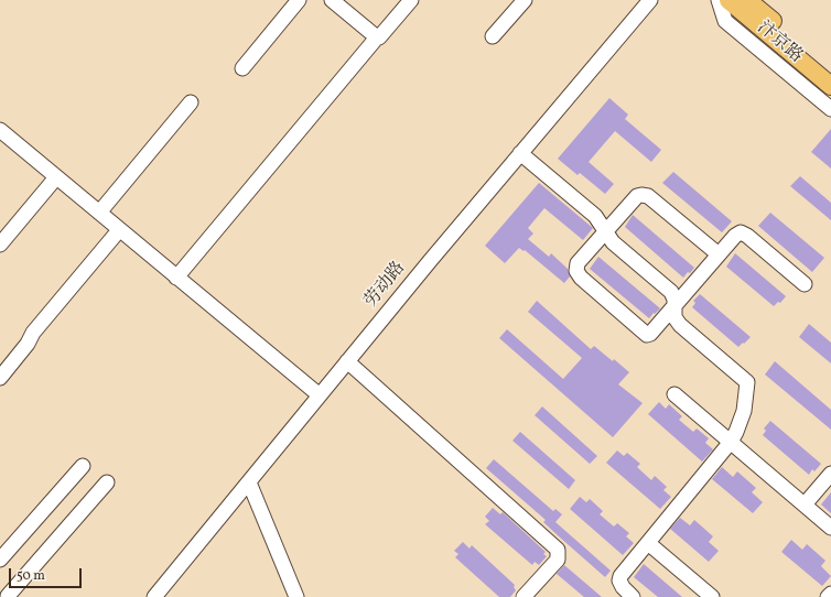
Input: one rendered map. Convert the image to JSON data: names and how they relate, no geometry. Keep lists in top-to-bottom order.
{
  "streets": {
    "main road": ["汴京路"],
    "street": ["劳动路"]
  },
  "scale_bar": "50 m"
}
